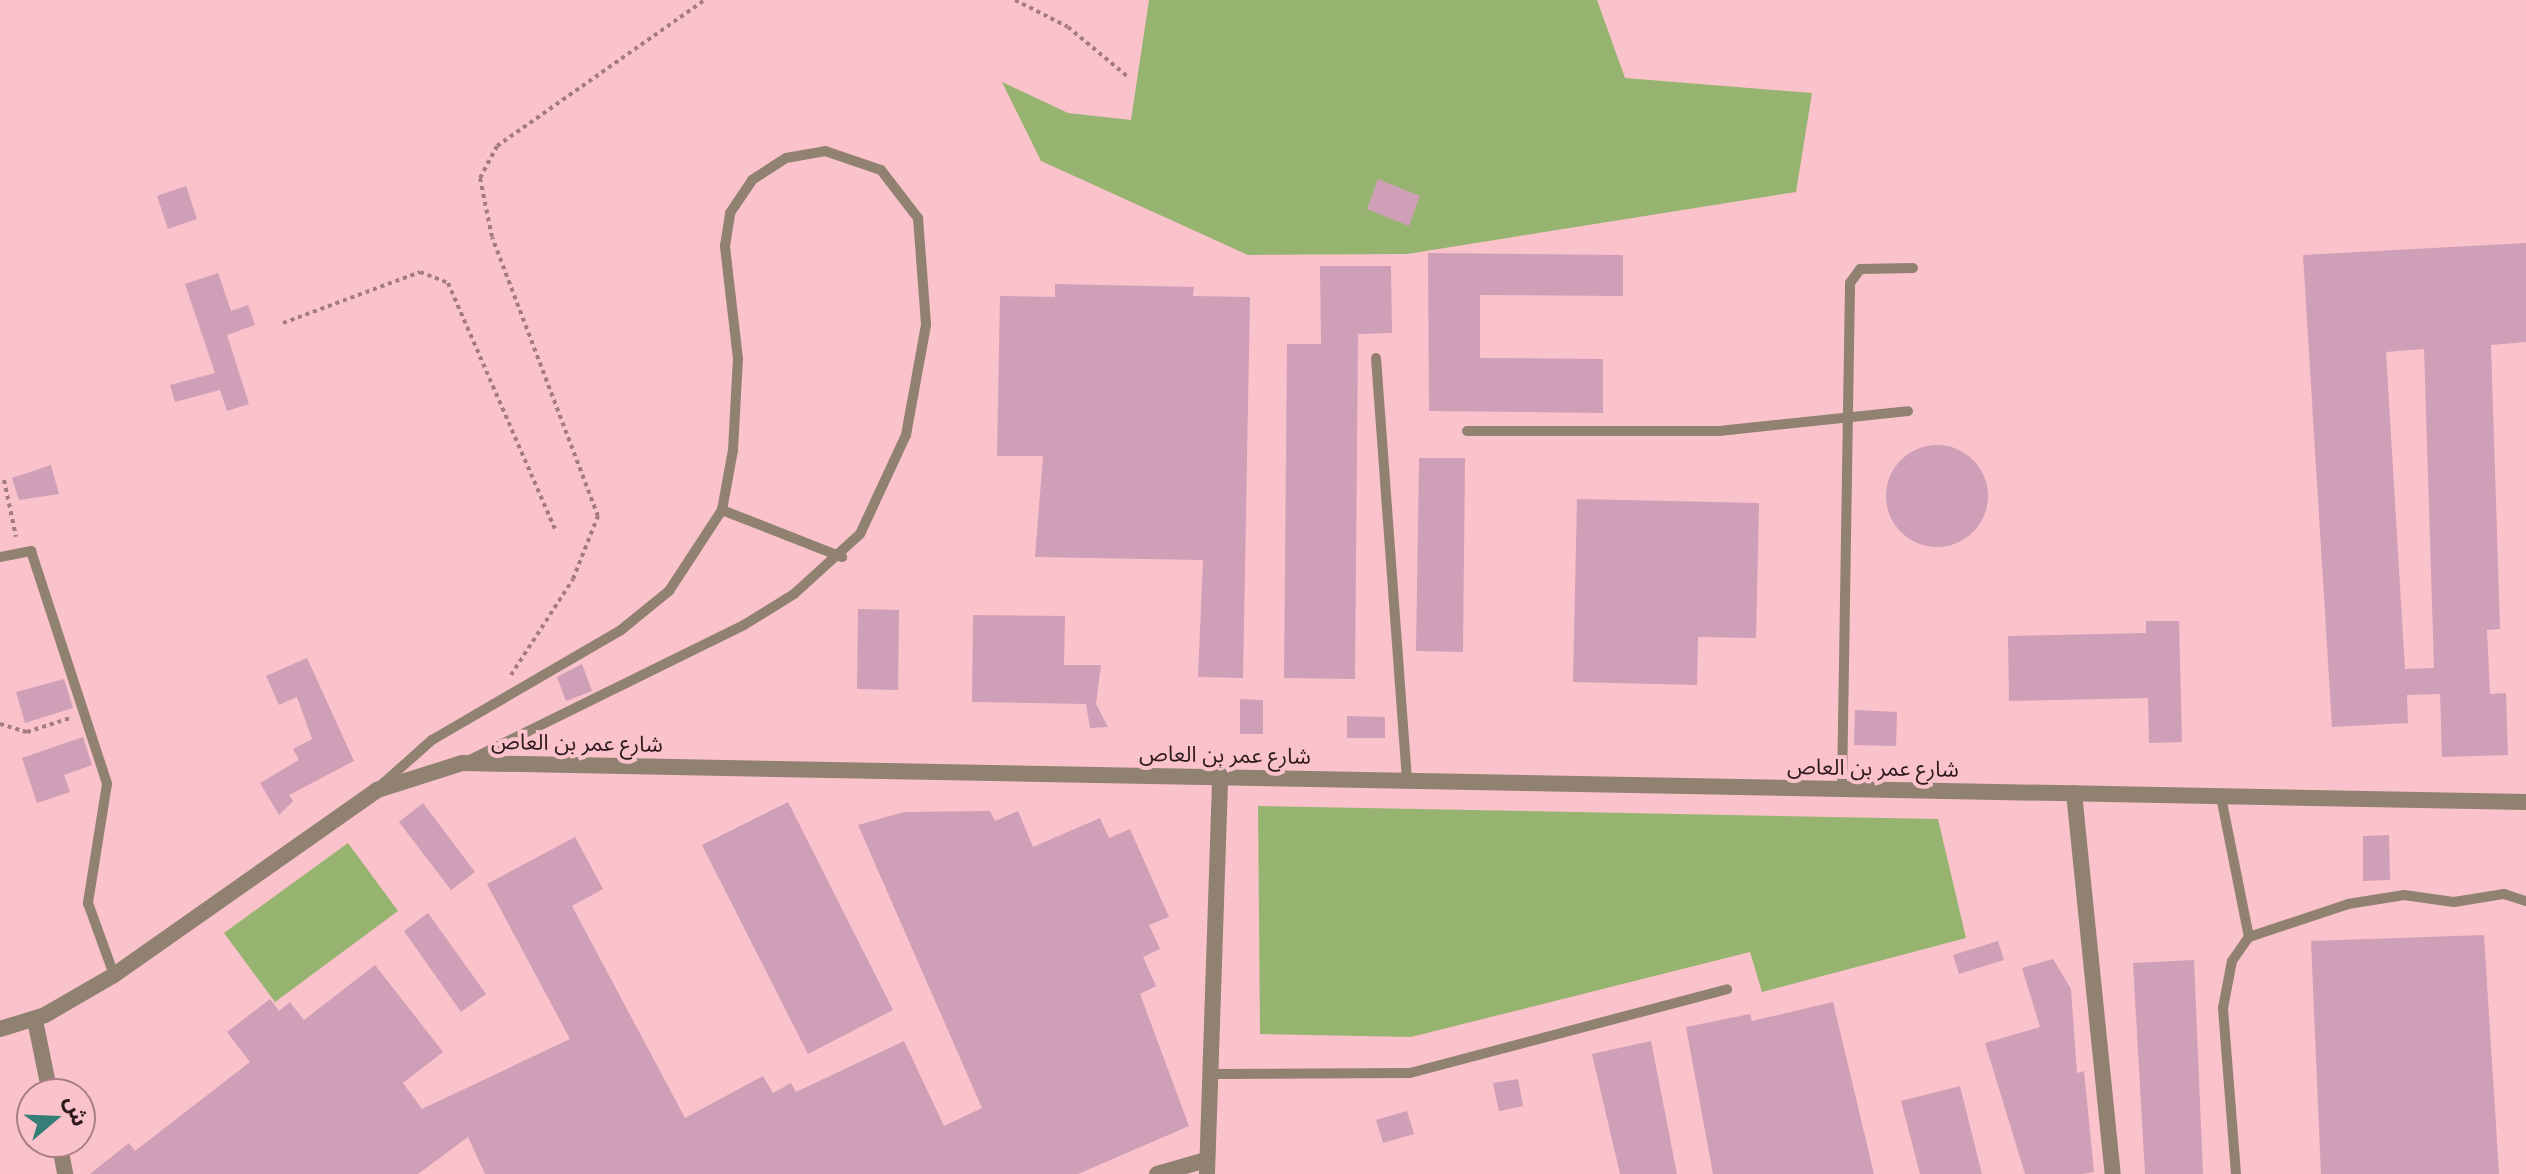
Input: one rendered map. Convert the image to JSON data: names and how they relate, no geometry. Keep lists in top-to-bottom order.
{
  "streets": {
    "street": ["شارع عمر بن العاص"]
  },
  "north": "right"
}
